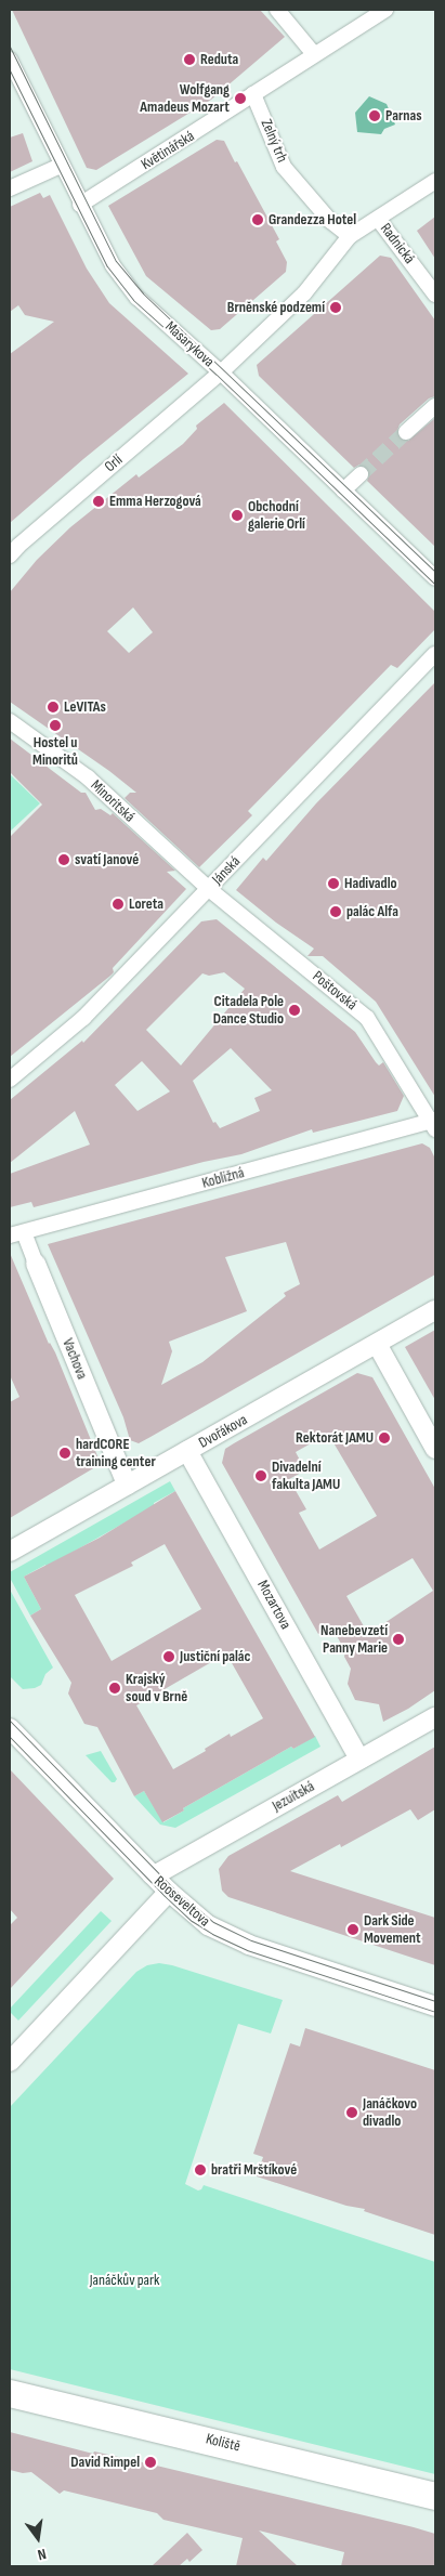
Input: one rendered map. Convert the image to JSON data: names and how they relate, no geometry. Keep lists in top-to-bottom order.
{
  "streets": {
    "main road": ["Koliště"],
    "street": [
      "Zelný trh",
      "Květinářská",
      "Radnická",
      "Masarykova",
      "Orlí",
      "Minoritská",
      "Jánská",
      "Poštovská",
      "Kobližná",
      "Vachova",
      "Dvořákova",
      "Mozartova",
      "Jezuitská",
      "Rooseveltova"
    ]
  },
  "crossings": [
    ["Zelný trh", "Květinářská"],
    ["Květinářská", "Masarykova"],
    ["Masarykova", "Orlí"],
    ["Minoritská", "Jánská"],
    ["Minoritská", "Poštovská"],
    ["Jánská", "Poštovská"],
    ["Poštovská", "Kobližná"],
    ["Kobližná", "Vachova"],
    ["Vachova", "Dvořákova"],
    ["Dvořákova", "Mozartova"],
    ["Mozartova", "Jezuitská"],
    ["Jezuitská", "Rooseveltova"]
  ],
  "parks": ["Janáčkův park"],
  "places": [
    "Reduta",
    "Wolfgang Amadeus Mozart",
    "Parnas",
    "Grandezza Hotel",
    "Brněnské podzemí",
    "Emma Herzogová",
    "Obchodní galerie Orlí",
    "LeVITAs",
    "Hostel u Minoritů",
    "svatí Janové",
    "Hadivadlo",
    "Loreta",
    "palác Alfa",
    "Citadela Pole Dance Studio",
    "Rektorát JAMU",
    "hardCORE training center",
    "Divadelní fakulta JAMU",
    "Nanebevzetí Panny Marie",
    "Justiční palác",
    "Krajský soud v Brně",
    "Dark Side Movement",
    "Janáčkovo divadlo",
    "bratři Mrštíkové",
    "David Rimpel"
  ],
  "north": "bottom"
}
